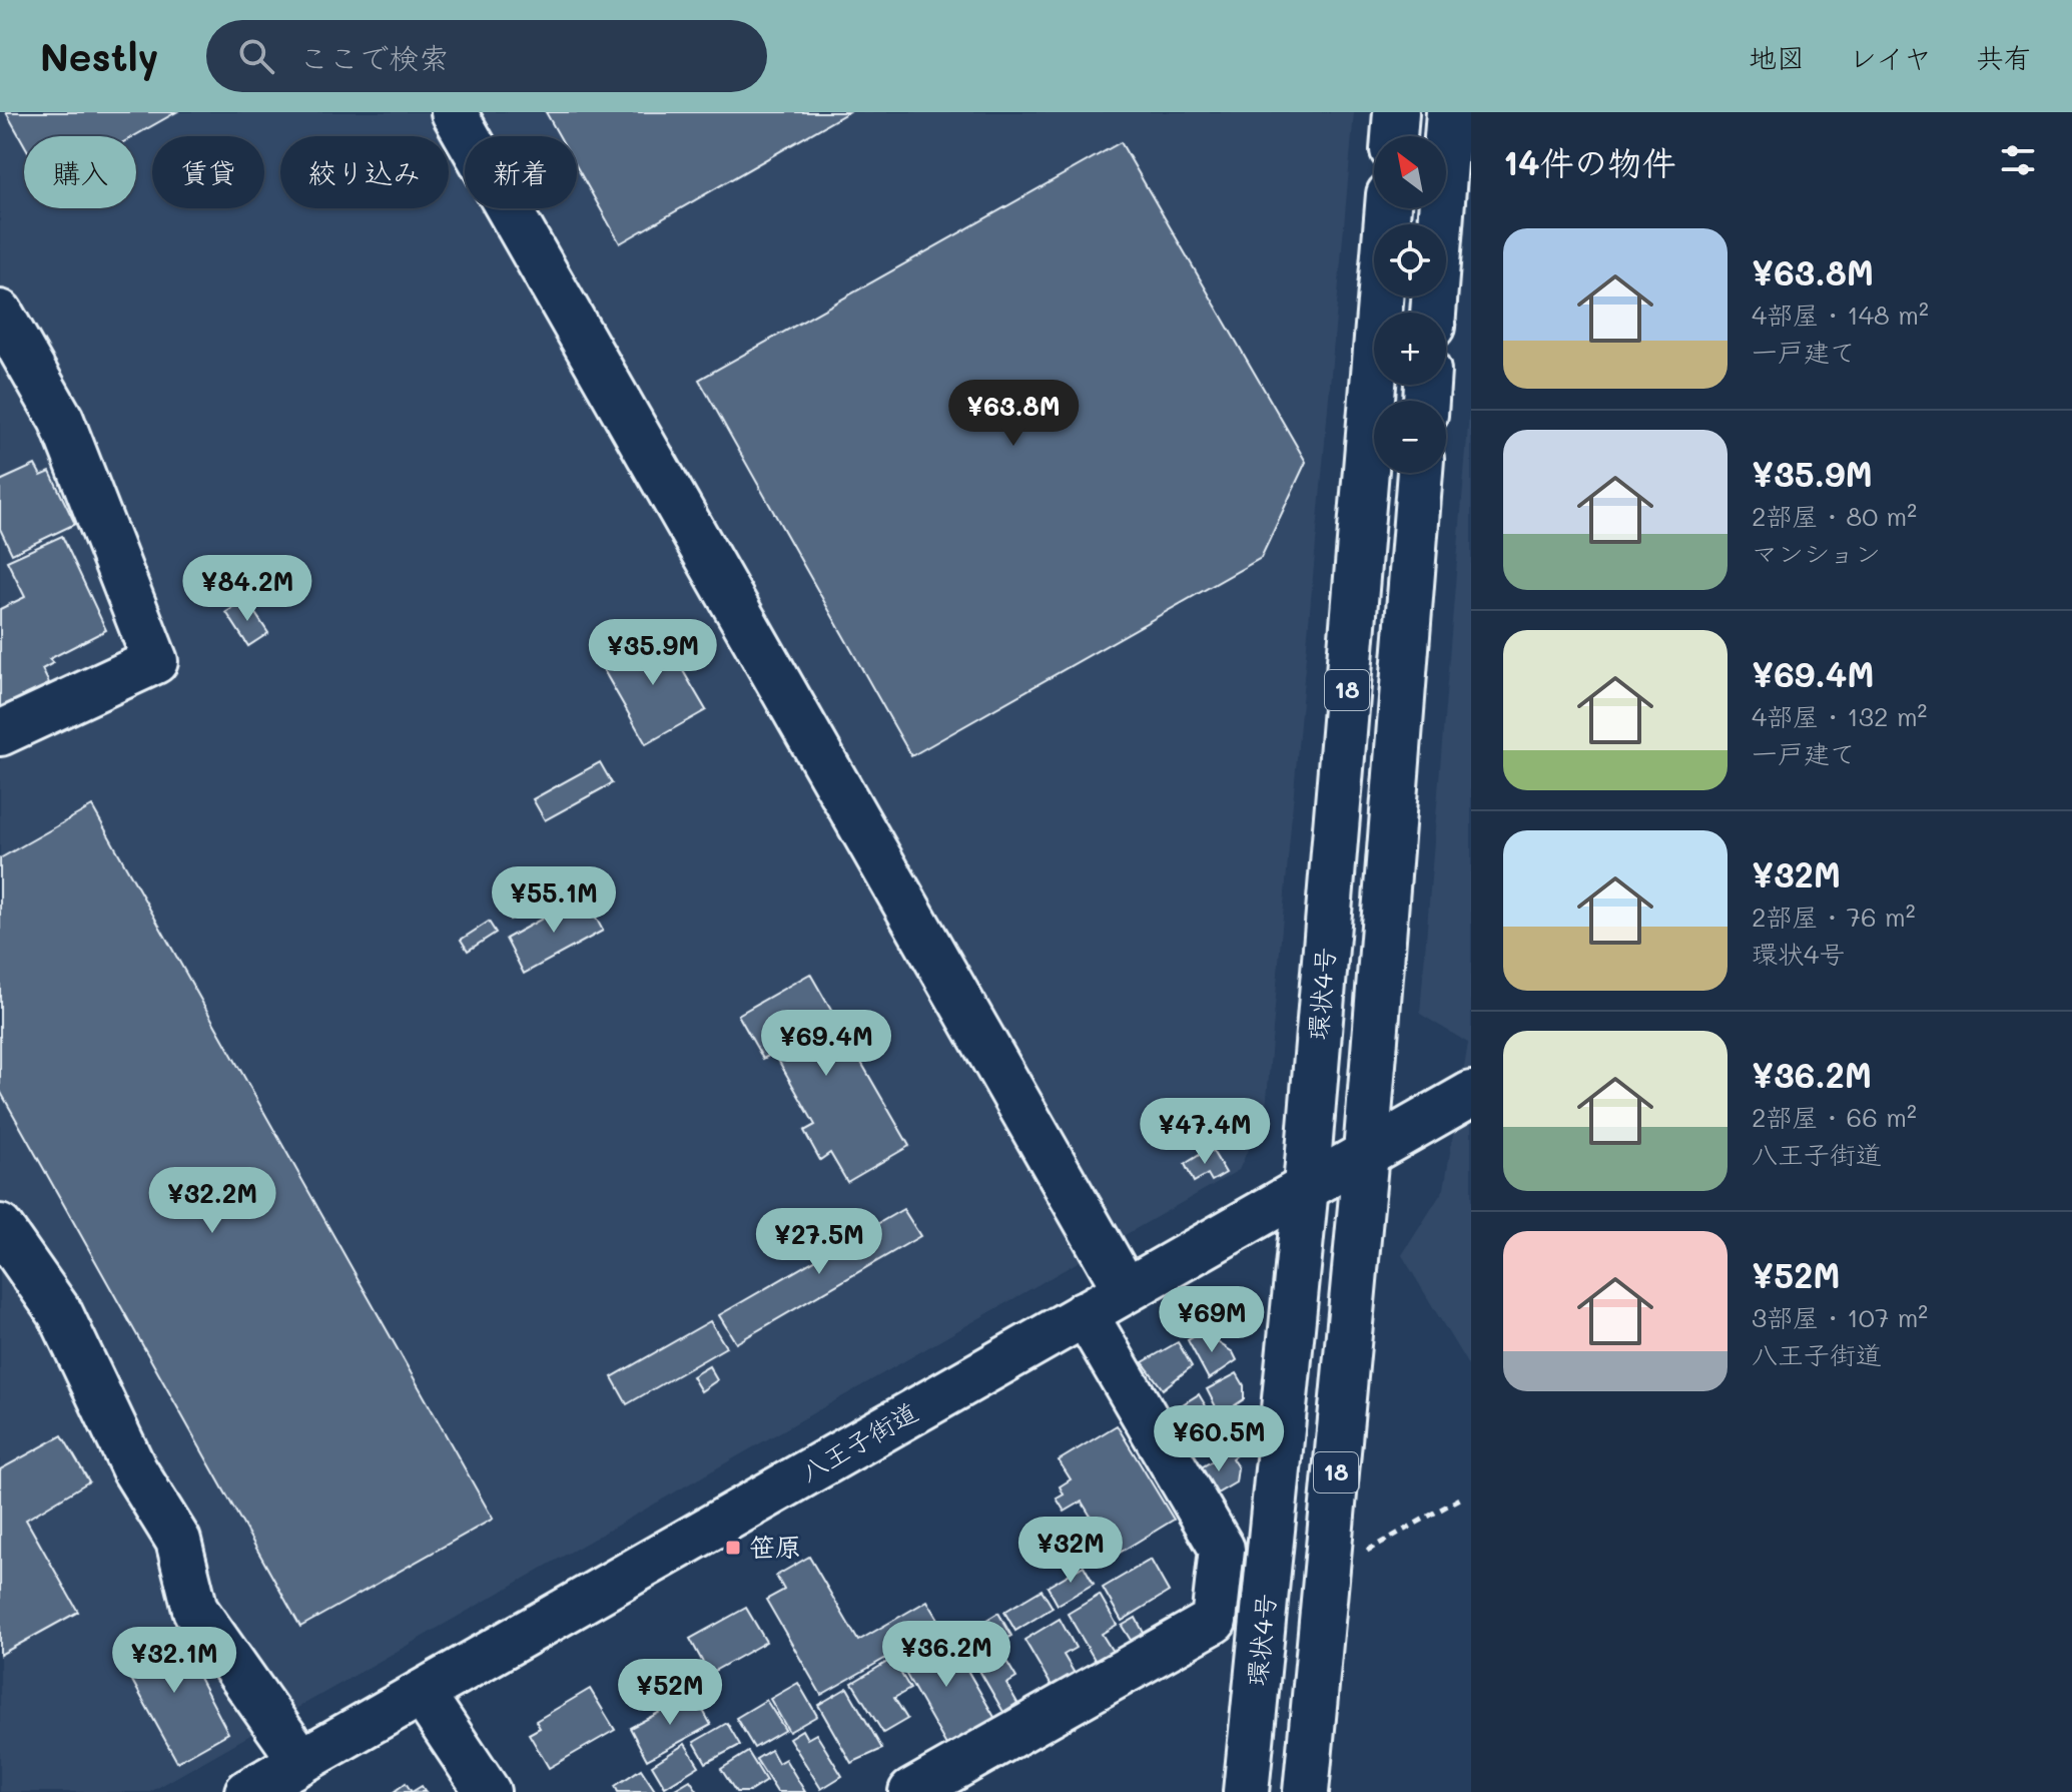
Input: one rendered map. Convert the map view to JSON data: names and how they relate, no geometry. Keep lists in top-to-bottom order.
{
  "streets": {
    "main road": ["18", "環状4号", "八王子街道"]
  },
  "crossings": [
    ["18", "八王子街道"],
    ["環状4号", "八王子街道"]
  ],
  "places": {
    "transit": ["笹原"]
  },
  "north": "top left",
  "page": {
    "header": "Nestly",
    "search": "ここで検索",
    "nav": ["地図", "レイヤ", "共有"],
    "heading": "14件の物件",
    "map_buttons": ["+", "−"],
    "chip": [
      "購入",
      "賃貸",
      "絞り込み",
      "新着"
    ],
    "list": [
      {
        "name": "¥63.8M",
        "note": "4部屋 · 148 m² · 一戸建て"
      },
      {
        "name": "¥35.9M",
        "note": "2部屋 · 80 m² · マンション"
      },
      {
        "name": "¥69.4M",
        "note": "4部屋 · 132 m² · 一戸建て"
      },
      {
        "name": "¥32M",
        "note": "2部屋 · 76 m² · 環状4号"
      },
      {
        "name": "¥36.2M",
        "note": "2部屋 · 66 m² · 八王子街道"
      },
      {
        "name": "¥52M",
        "note": "3部屋 · 107 m² · 八王子街道"
      }
    ],
    "price": [
      "¥63.8M",
      "¥84.2M",
      "¥35.9M",
      "¥55.1M",
      "¥69.4M",
      "¥47.4M",
      "¥32.2M",
      "¥27.5M",
      "¥69M",
      "¥60.5M",
      "¥32M",
      "¥36.2M",
      "¥32.1M",
      "¥52M"
    ]
  }
}
